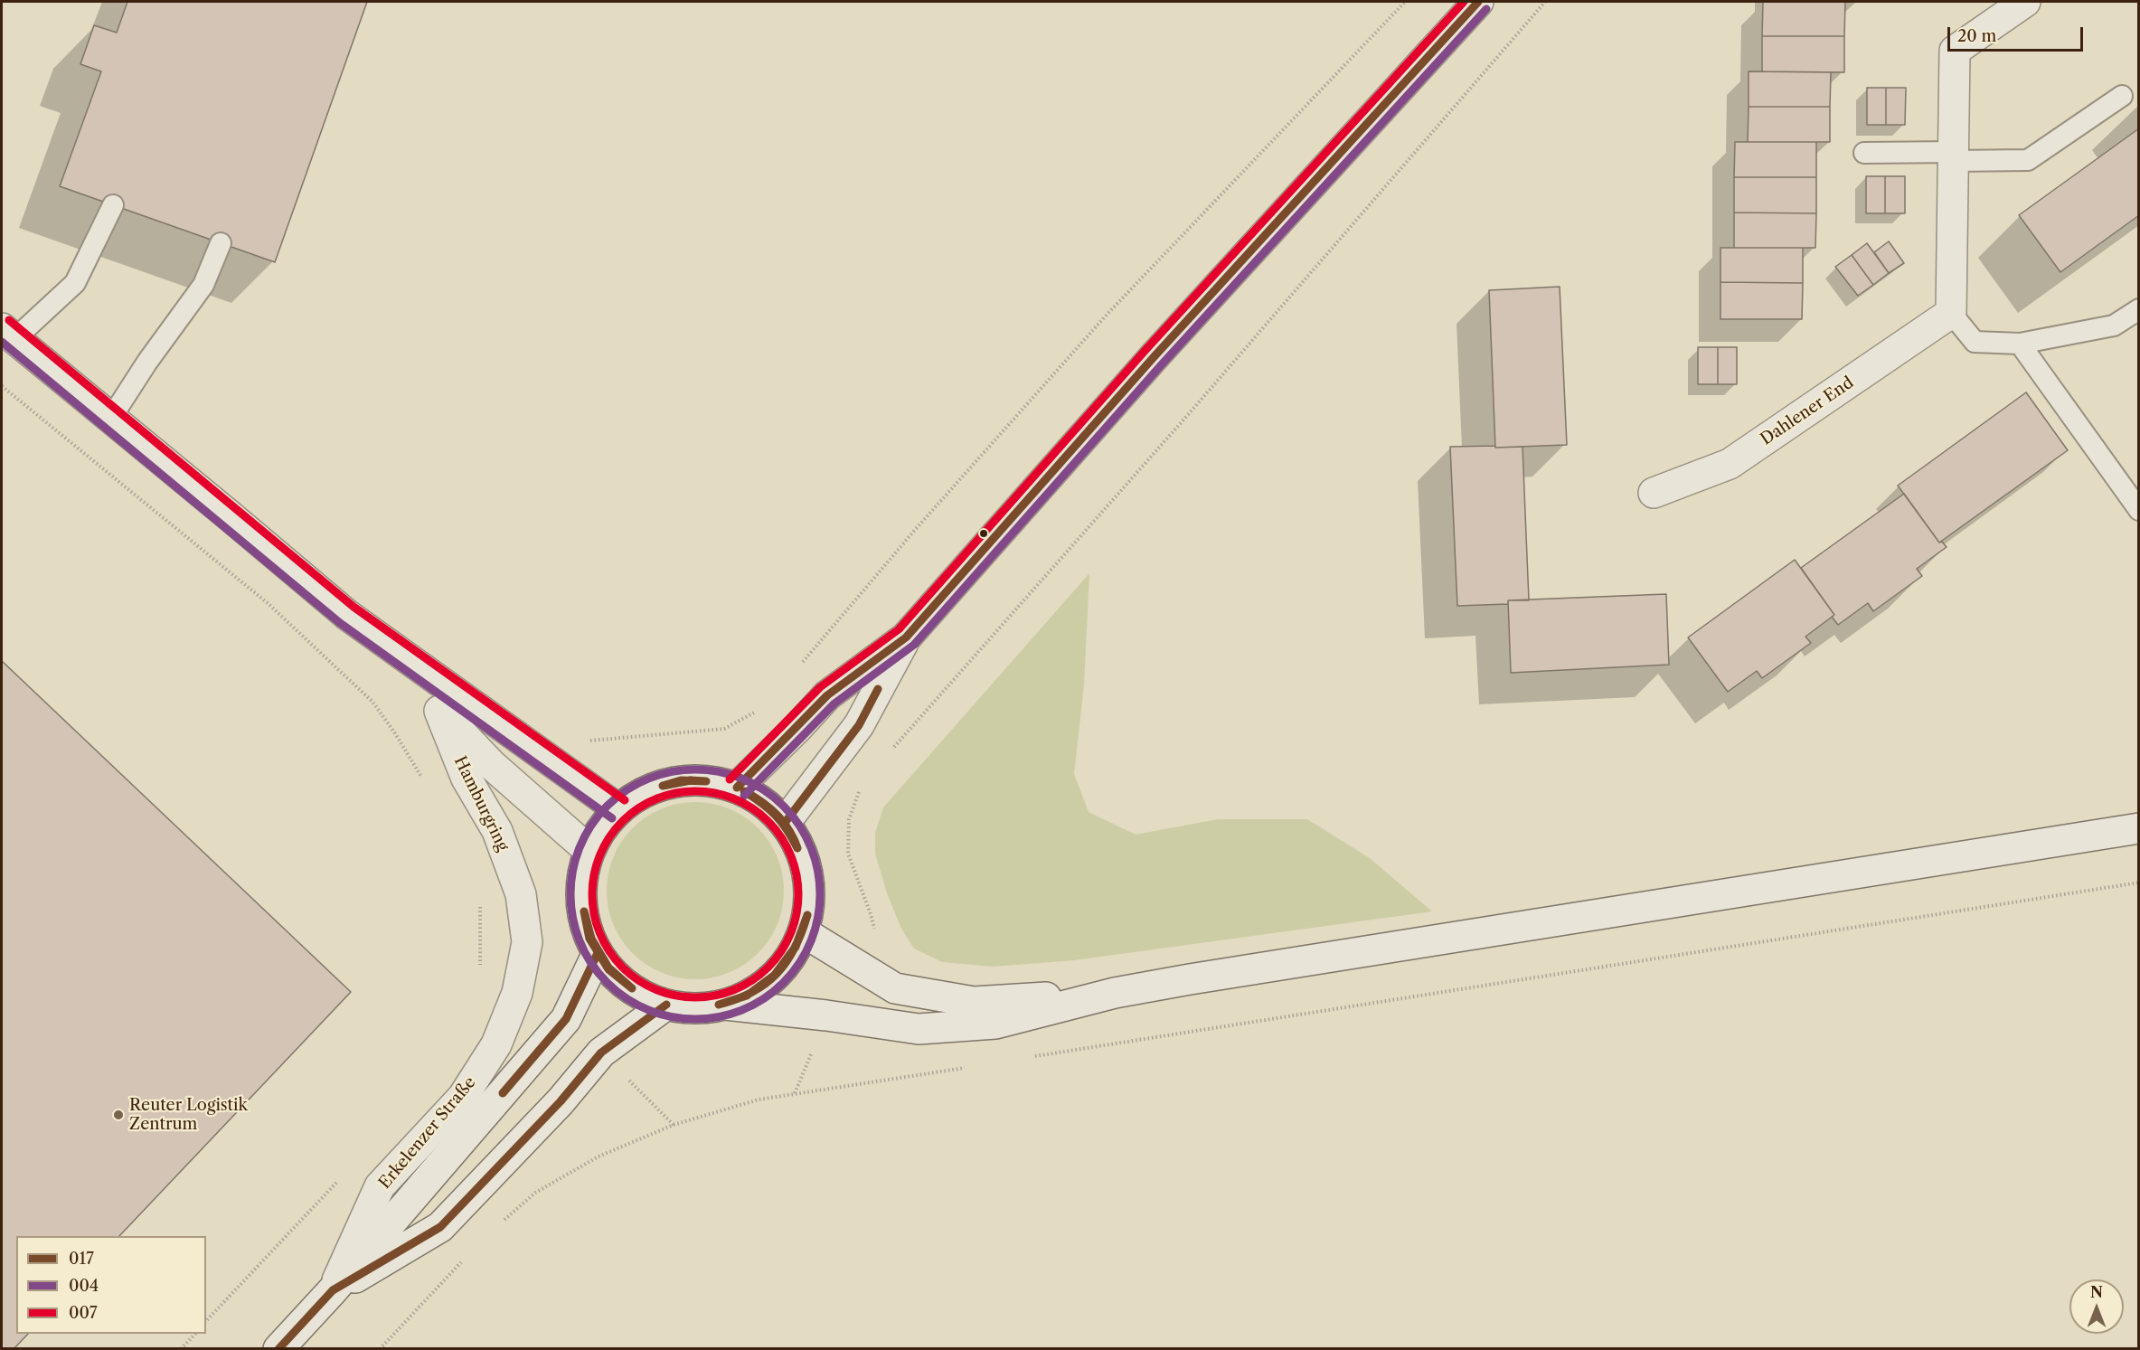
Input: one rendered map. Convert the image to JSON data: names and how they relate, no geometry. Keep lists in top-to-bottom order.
{
  "streets": {
    "street": ["Dahlener End", "Hamburgring", "Erkelenzer Straße"]
  },
  "crossings": [
    ["Hamburgring", "Erkelenzer Straße"]
  ],
  "places": ["Reuter Logistik Zentrum"],
  "lines": ["transit line 017", "transit line 007", "transit line 004"],
  "legend": ["017", "004", "007"],
  "scale_bar": "20 m",
  "north": "top"
}
